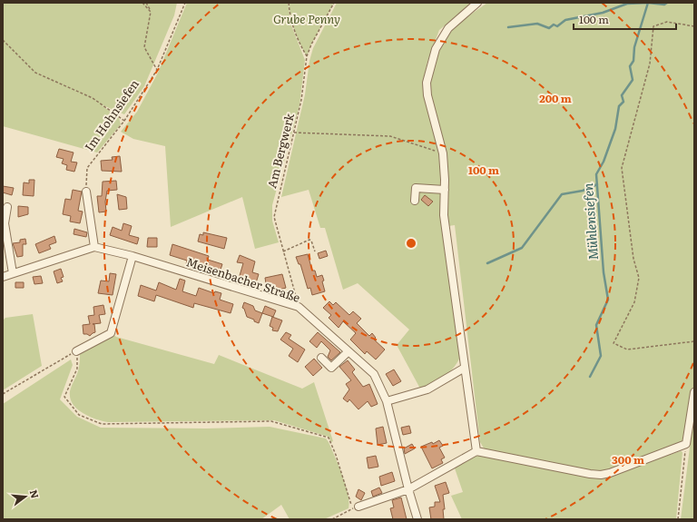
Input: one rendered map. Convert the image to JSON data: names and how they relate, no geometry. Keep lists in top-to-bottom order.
{
  "streets": {
    "street": ["Meisenbacher Straße"],
    "path": ["Im Hohnsiefen", "Am Bergwerk"]
  },
  "crossings": [
    ["Am Bergwerk", "Meisenbacher Straße"]
  ],
  "water": ["Mühlensiefen"],
  "parks": ["Grube Penny"],
  "scale_bar": "100 m",
  "north": "right",
  "rings": ["200 m", "100 m", "300 m"]
}
